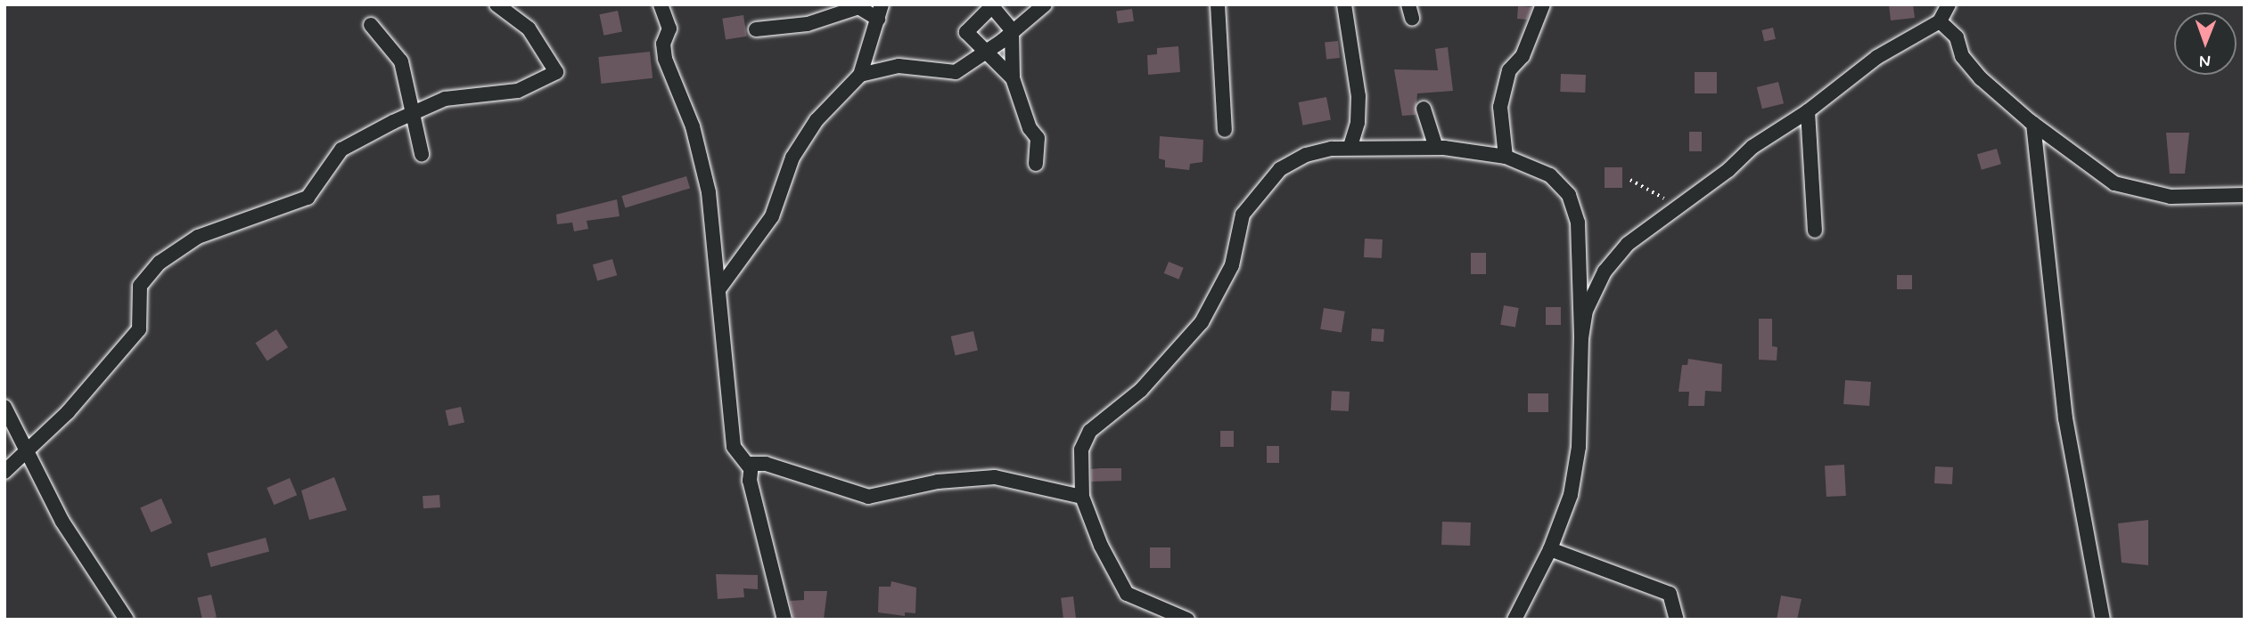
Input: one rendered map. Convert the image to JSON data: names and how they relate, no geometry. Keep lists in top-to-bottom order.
{
  "north": "bottom"
}
